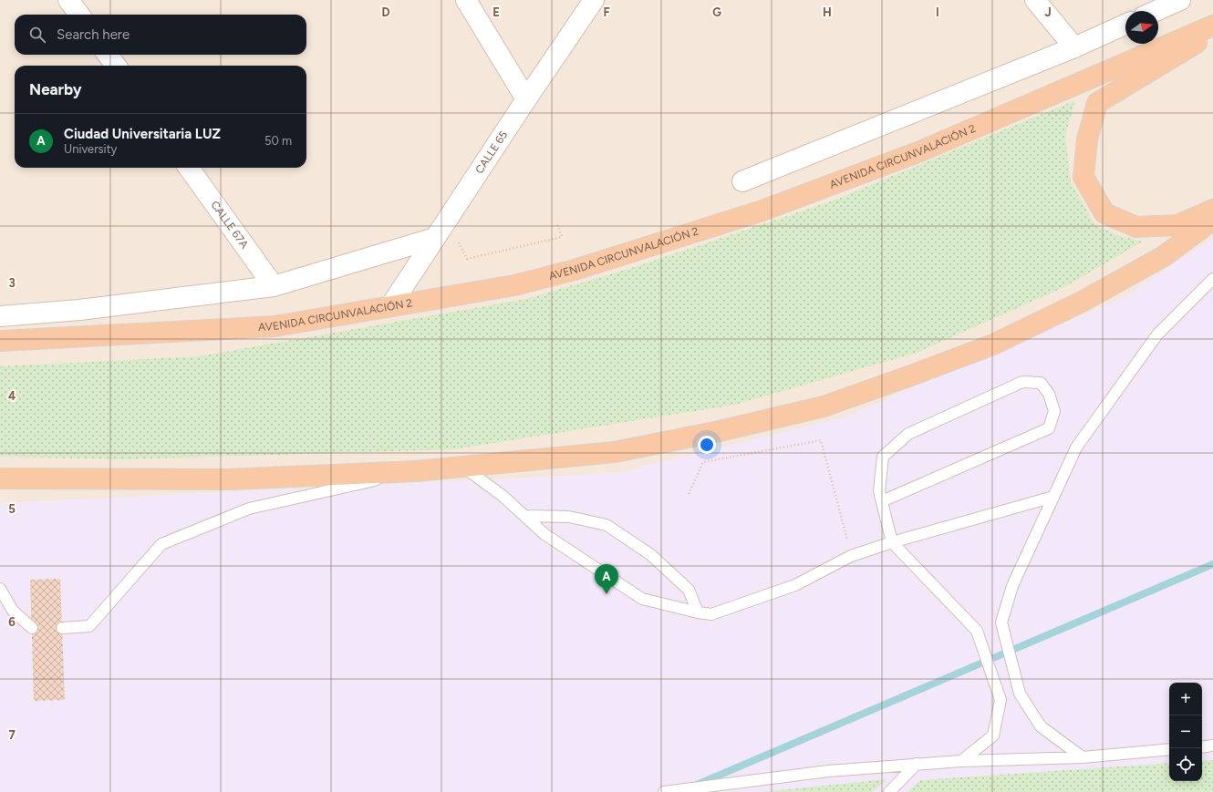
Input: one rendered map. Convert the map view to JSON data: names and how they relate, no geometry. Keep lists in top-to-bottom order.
{
  "streets": {
    "highway": ["AVENIDA CIRCUNVALACIÓN 2"],
    "street": ["CALLE 65", "CALLE 67A"]
  },
  "crossings": [
    ["CALLE 65", "AVENIDA CIRCUNVALACIÓN 2"]
  ],
  "north": "right",
  "page": {
    "search": "Search here",
    "heading": "Nearby",
    "list": [
      {
        "mark": "A",
        "name": "Ciudad Universitaria LUZ",
        "note": "University",
        "value": "50 m"
      }
    ],
    "pins": "A",
    "map_buttons": ["+", "−"]
  },
  "grid": {
    "columns": [
      "D",
      "E",
      "F",
      "G",
      "H",
      "I",
      "J"
    ],
    "rows": [
      "3",
      "4",
      "5",
      "6",
      "7"
    ]
  }
}
